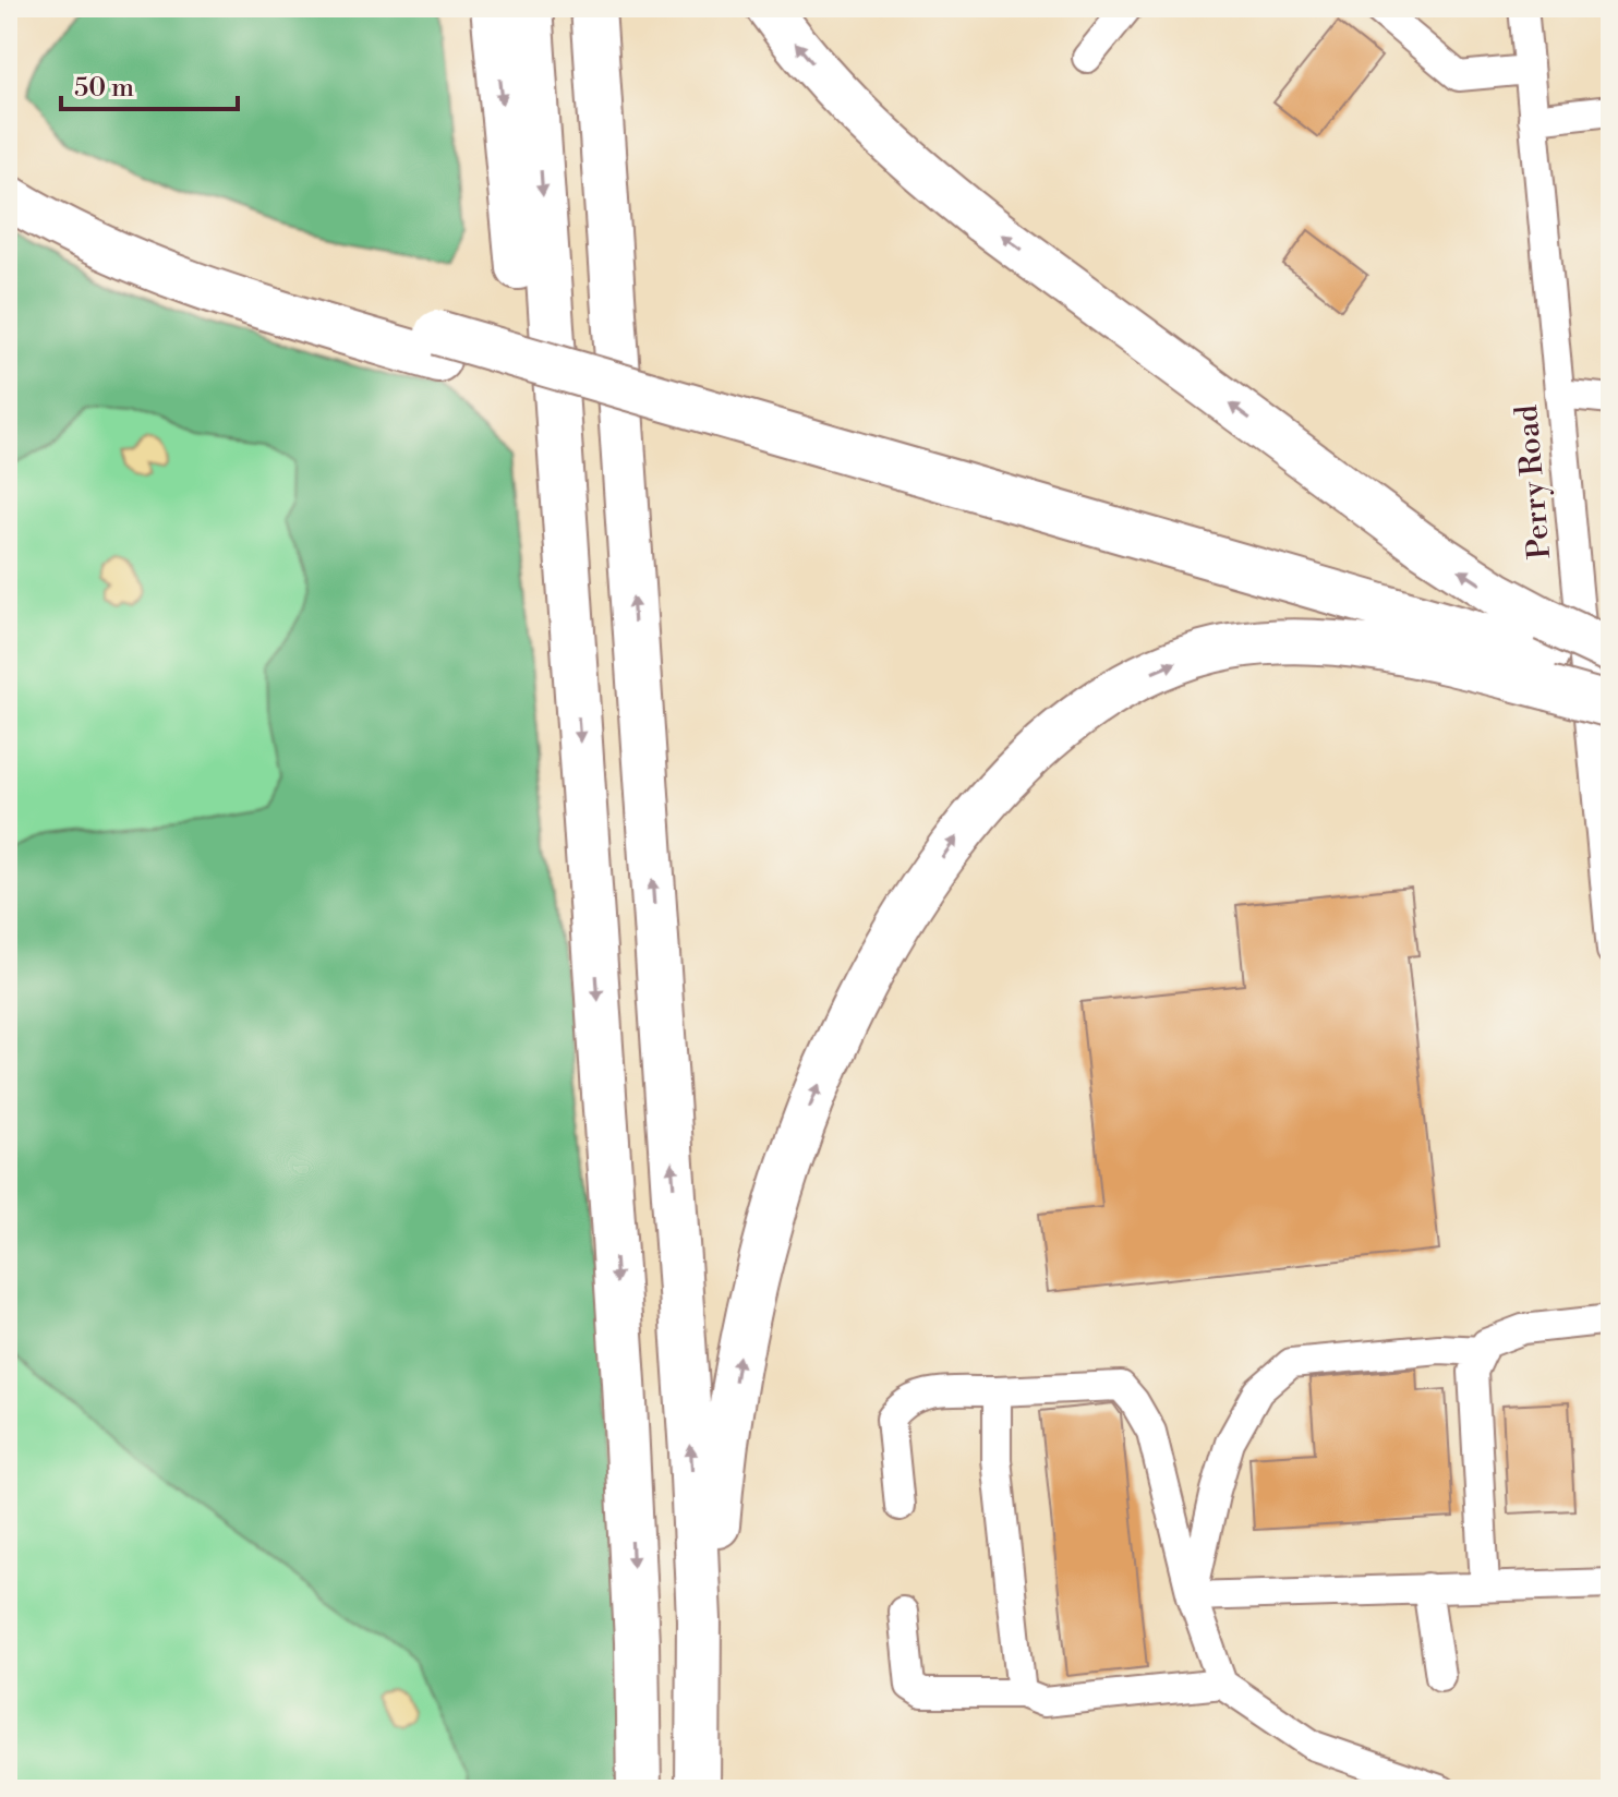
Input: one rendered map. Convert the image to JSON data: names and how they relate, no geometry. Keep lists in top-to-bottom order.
{
  "streets": {
    "street": ["Perry Road"]
  },
  "scale_bar": "50 m"
}
